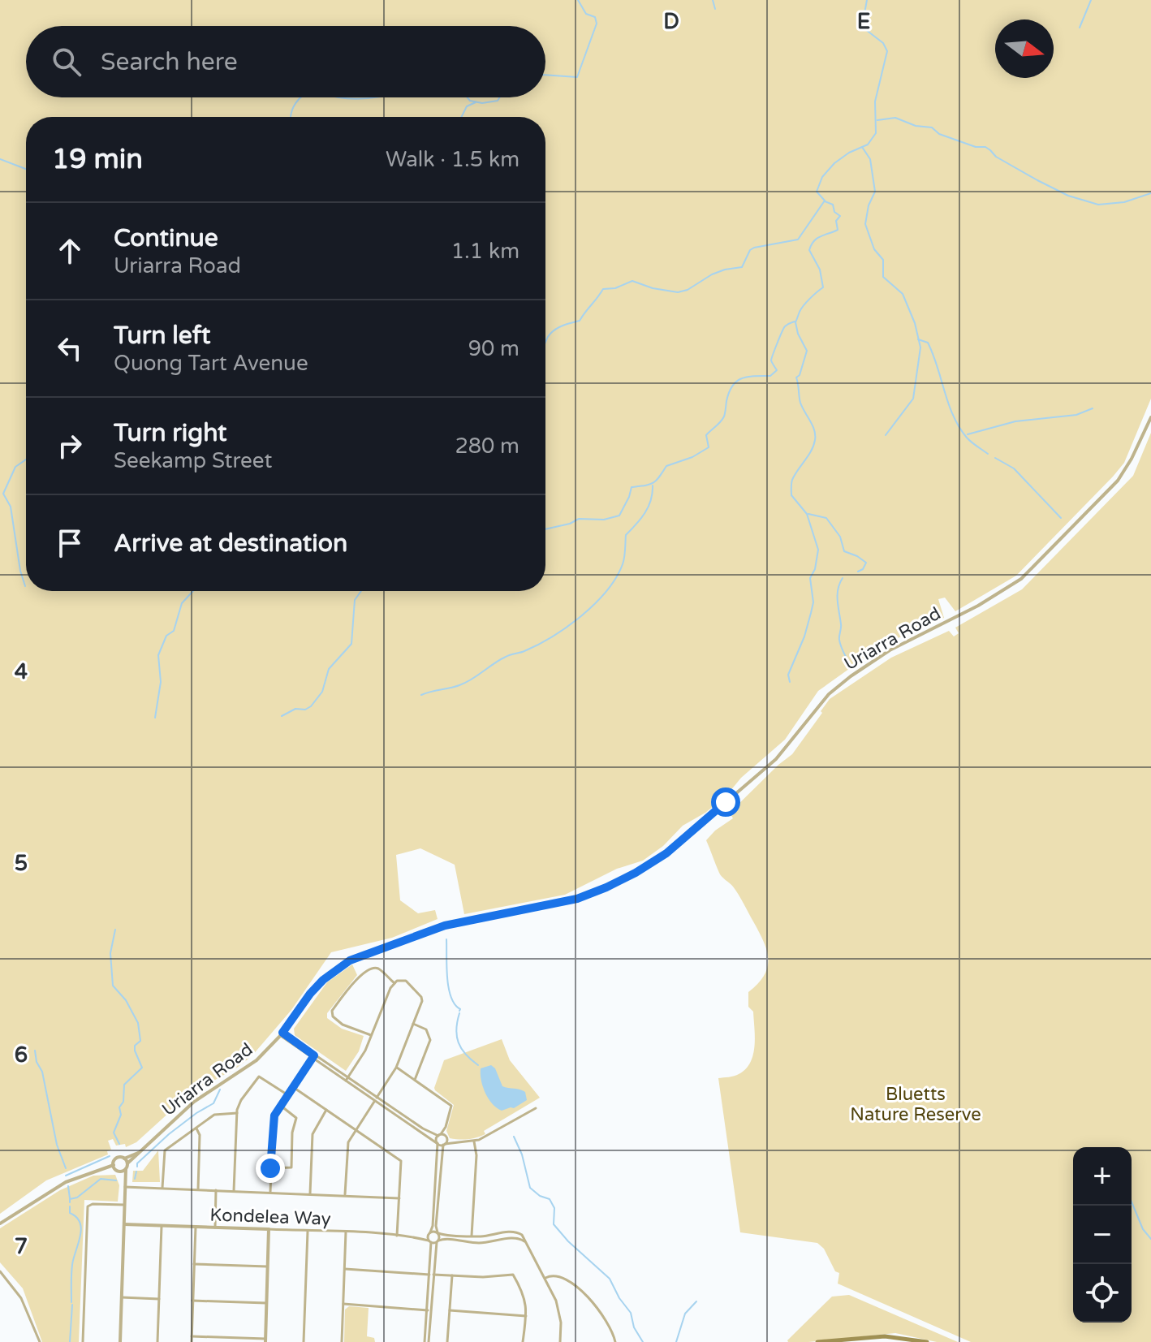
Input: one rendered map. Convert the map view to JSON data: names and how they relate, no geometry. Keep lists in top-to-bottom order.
{
  "streets": {
    "street": ["Uriarra Road", "Kondelea Way"]
  },
  "parks": ["Bluetts Nature Reserve"],
  "north": "right",
  "page": {
    "search": "Search here",
    "heading": ["19 min", "Walk · 1.5 km"],
    "list": [
      ["Continue", "Uriarra Road", "1.1 km"],
      ["Turn left", "Quong Tart Avenue", "90 m"],
      ["Turn right", "Seekamp Street", "280 m"],
      "Arrive at destination"
    ],
    "map_buttons": ["+", "−"]
  },
  "grid": {
    "columns": ["D", "E"],
    "rows": [
      "4",
      "5",
      "6",
      "7"
    ]
  }
}
